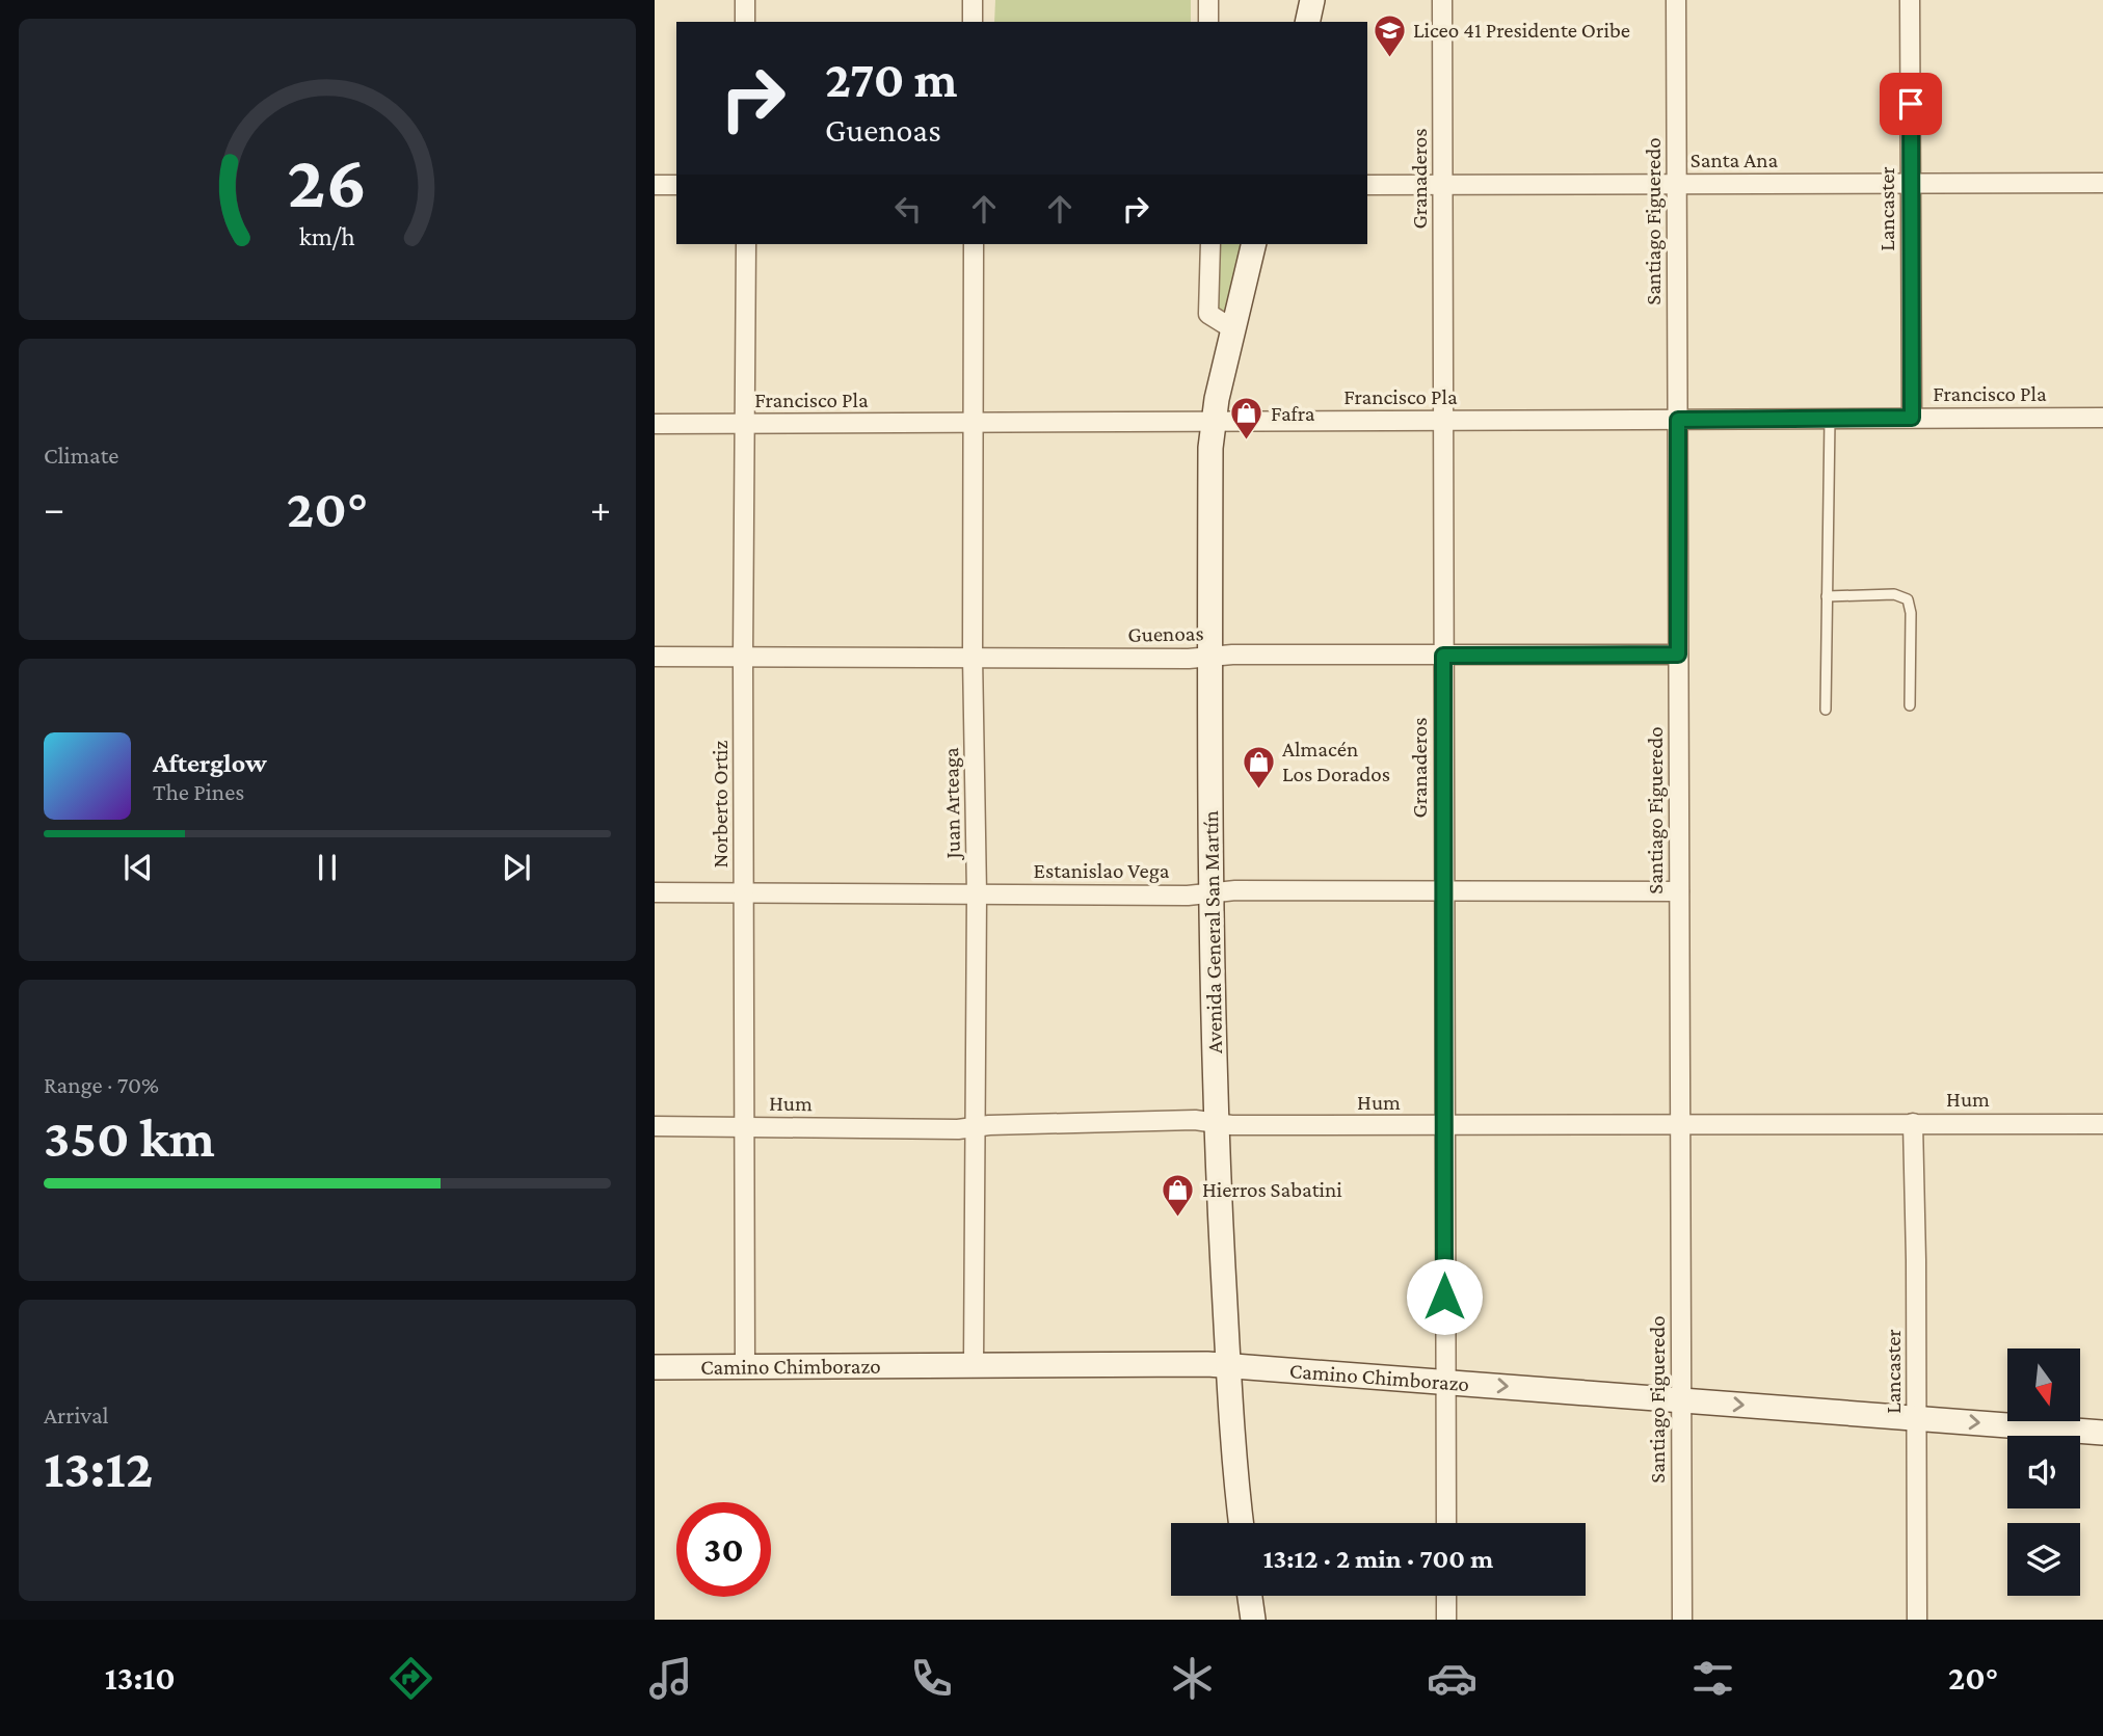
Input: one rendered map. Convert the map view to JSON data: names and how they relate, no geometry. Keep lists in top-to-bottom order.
{
  "streets": {
    "street": [
      "Santa Ana",
      "Granaderos",
      "Lancaster",
      "Santiago Figueredo",
      "Francisco Pla",
      "Guenoas",
      "Juan Arteaga",
      "Norberto Ortiz",
      "Estanislao Vega",
      "Avenida General San Martín",
      "Hum",
      "Camino Chimborazo"
    ]
  },
  "crossings": [
    ["Santa Ana", "Granaderos"],
    ["Santa Ana", "Lancaster"],
    ["Santa Ana", "Santiago Figueredo"],
    ["Granaderos", "Francisco Pla"],
    ["Granaderos", "Guenoas"],
    ["Granaderos", "Estanislao Vega"],
    ["Granaderos", "Hum"],
    ["Granaderos", "Camino Chimborazo"],
    ["Lancaster", "Francisco Pla"],
    ["Lancaster", "Hum"],
    ["Lancaster", "Camino Chimborazo"],
    ["Santiago Figueredo", "Francisco Pla"],
    ["Santiago Figueredo", "Guenoas"],
    ["Santiago Figueredo", "Estanislao Vega"],
    ["Santiago Figueredo", "Hum"],
    ["Santiago Figueredo", "Camino Chimborazo"],
    ["Francisco Pla", "Juan Arteaga"],
    ["Francisco Pla", "Norberto Ortiz"],
    ["Francisco Pla", "Avenida General San Martín"],
    ["Guenoas", "Juan Arteaga"],
    ["Guenoas", "Norberto Ortiz"],
    ["Guenoas", "Avenida General San Martín"],
    ["Juan Arteaga", "Estanislao Vega"],
    ["Juan Arteaga", "Hum"],
    ["Juan Arteaga", "Camino Chimborazo"],
    ["Norberto Ortiz", "Estanislao Vega"],
    ["Norberto Ortiz", "Hum"],
    ["Norberto Ortiz", "Camino Chimborazo"],
    ["Estanislao Vega", "Avenida General San Martín"],
    ["Avenida General San Martín", "Hum"],
    ["Avenida General San Martín", "Camino Chimborazo"]
  ],
  "one_way": ["Camino Chimborazo"],
  "places": {
    "school or university": ["Liceo 41 Presidente Oribe"],
    "shop": ["Fafra", "Almacén Los Dorados", "Hierros Sabatini"]
  },
  "north": "bottom",
  "page": {
    "turn": ["270 m", "Guenoas"],
    "tile": [
      "Climate",
      ["Range · 70%", "350 km"],
      ["Arrival", "13:12"]
    ],
    "heat": ["−", "20°", "+"],
    "song": ["Afterglow", "The Pines"],
    "limit": "30",
    "trip": "13:12 · 2 min · 700 m",
    "tabs": ["13:10", "20°"],
    "gauge": ["26", "km/h"]
  }
}
